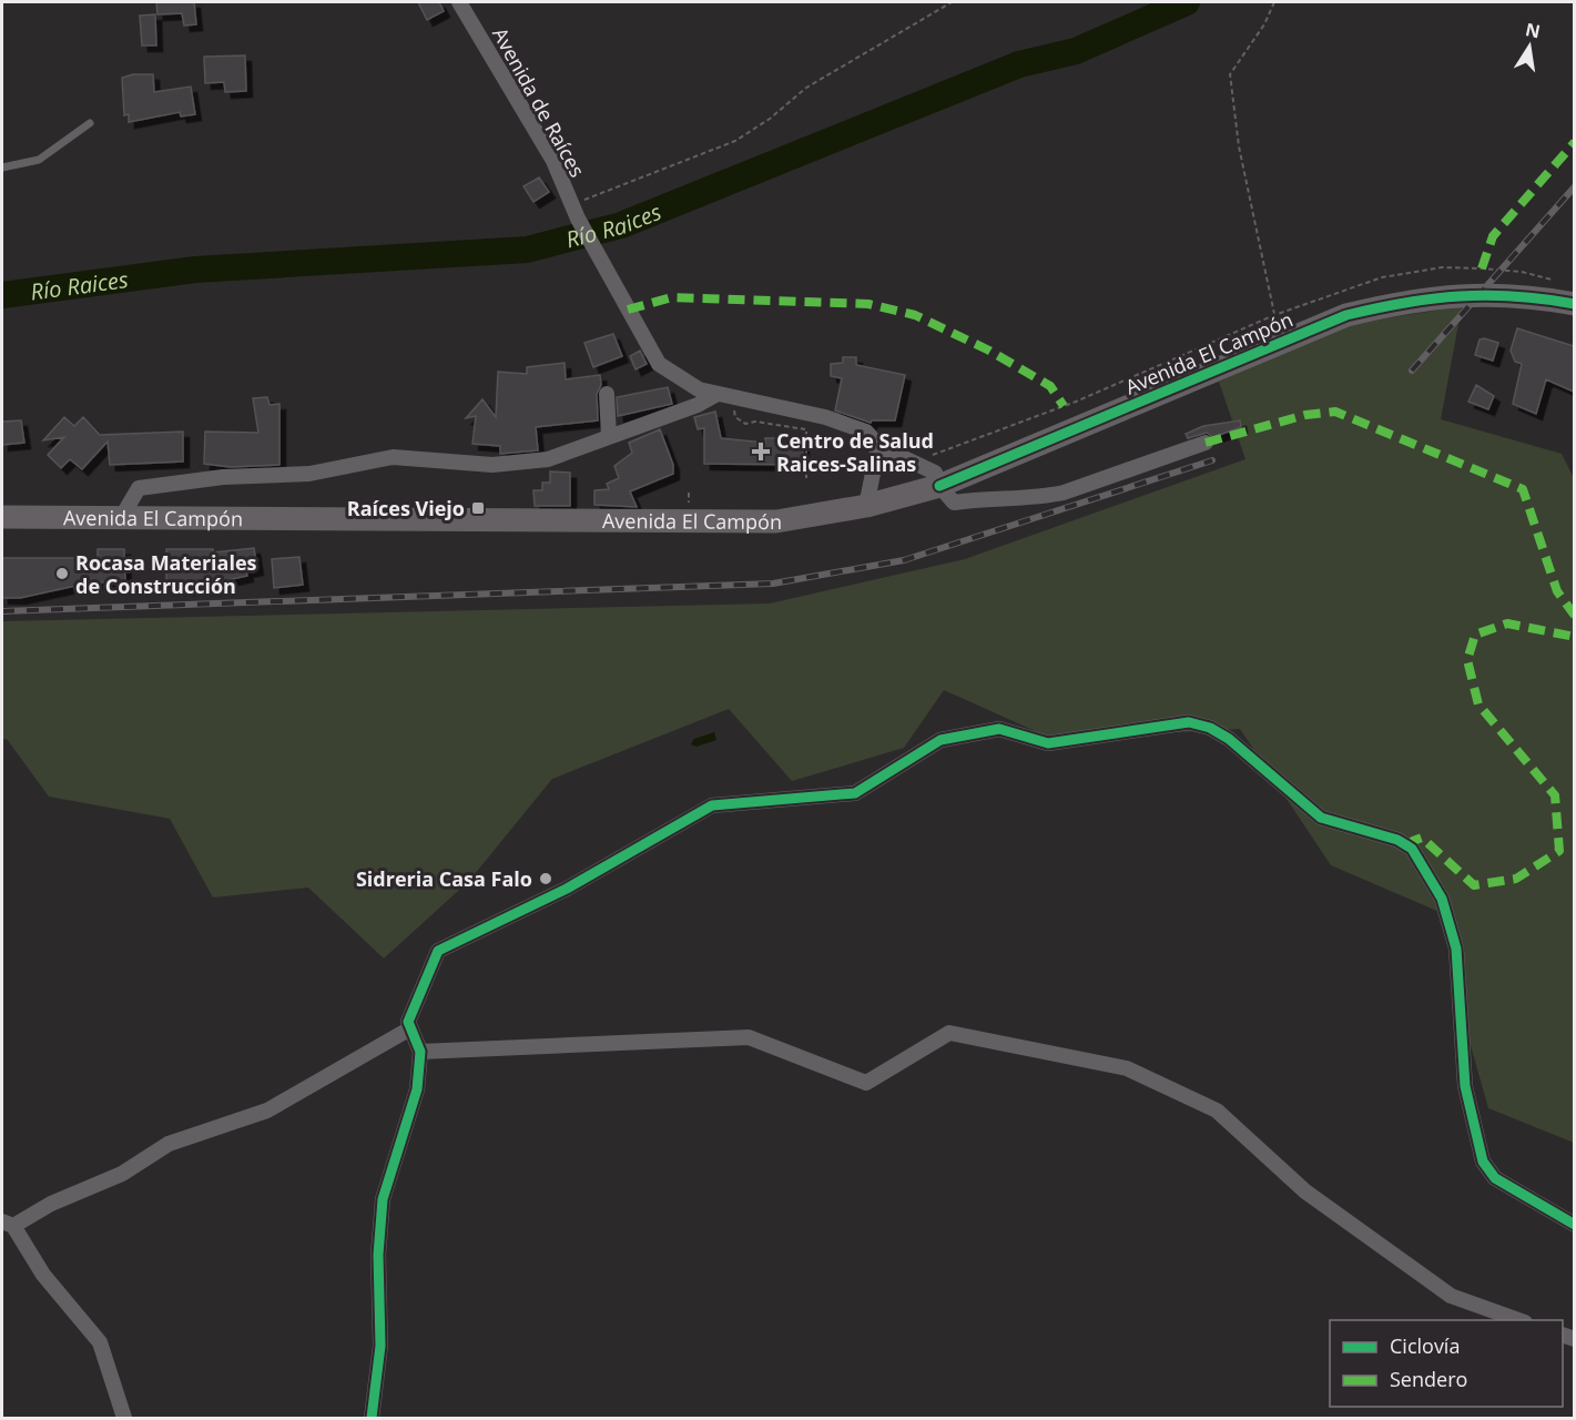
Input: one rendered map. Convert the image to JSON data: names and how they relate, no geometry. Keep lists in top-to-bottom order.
{
  "streets": {
    "main road": ["Avenida El Campón"],
    "street": ["Avenida de Raíces"]
  },
  "crossings": [
    ["Avenida de Raíces", "Avenida El Campón"]
  ],
  "water": ["Río Raices"],
  "places": {
    "health": ["Centro de Salud Raices-Salinas"],
    "transit": ["Raíces Viejo"],
    "other": ["Rocasa Materiales de Construcción", "Sidreria Casa Falo"]
  },
  "legend": ["Ciclovía", "Sendero"],
  "north": "top"
}
